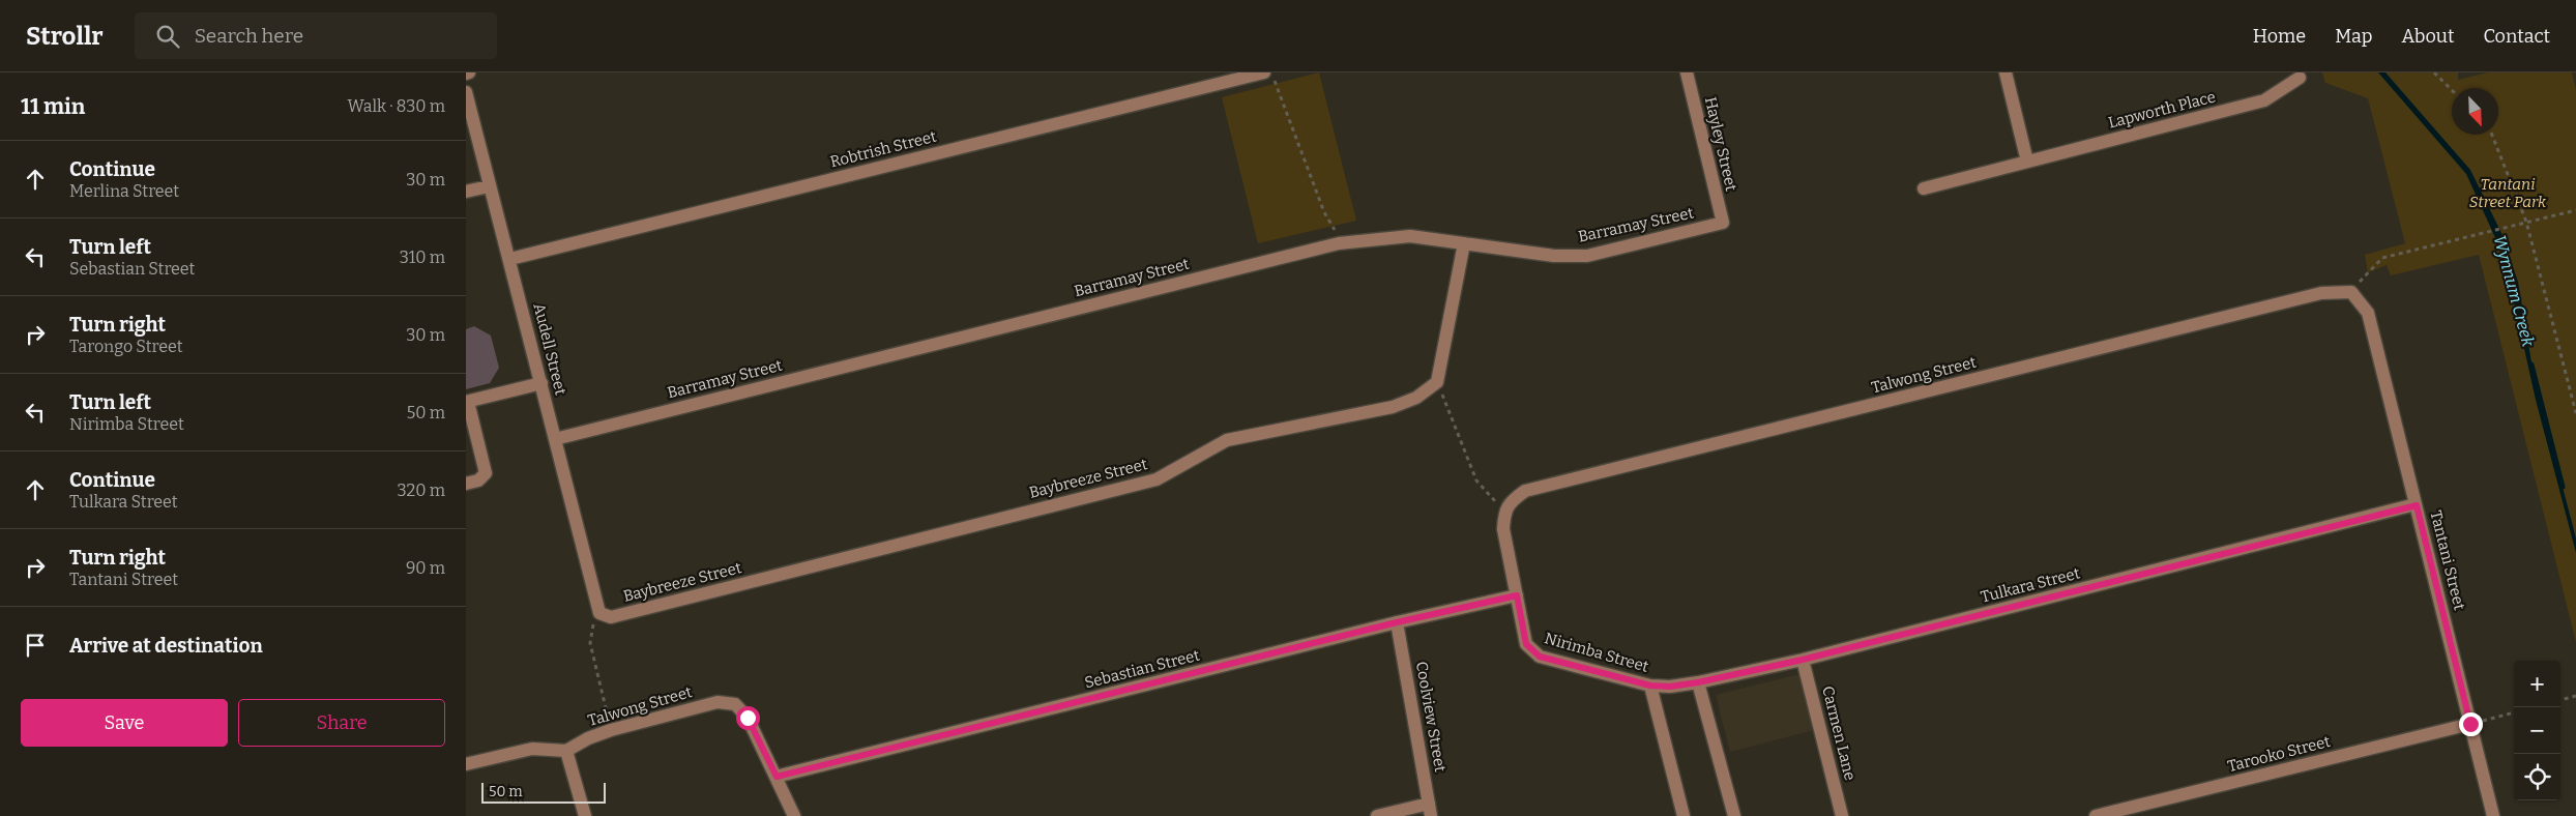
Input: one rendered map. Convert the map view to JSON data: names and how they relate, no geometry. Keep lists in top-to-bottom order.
{
  "streets": {
    "street": [
      "Lapworth Place",
      "Hayley Street",
      "Robtrish Street",
      "Barramay Street",
      "Audell Street",
      "Talwong Street",
      "Baybreeze Street",
      "Tantani Street",
      "Tulkara Street",
      "Nirimba Street",
      "Sebastian Street",
      "Coolview Street",
      "Carmen Lane",
      "Tarooko Street"
    ]
  },
  "crossings": [
    ["Hayley Street", "Barramay Street"],
    ["Robtrish Street", "Audell Street"],
    ["Barramay Street", "Audell Street"],
    ["Audell Street", "Baybreeze Street"],
    ["Talwong Street", "Tantani Street"],
    ["Talwong Street", "Sebastian Street"],
    ["Tantani Street", "Tulkara Street"],
    ["Tantani Street", "Tarooko Street"],
    ["Tulkara Street", "Nirimba Street"],
    ["Tulkara Street", "Carmen Lane"],
    ["Nirimba Street", "Sebastian Street"],
    ["Sebastian Street", "Coolview Street"]
  ],
  "water": ["Wynnum Creek"],
  "parks": ["Tantani Street Park"],
  "scale_bar": "50 m",
  "north": "bottom right",
  "page": {
    "header": "Strollr",
    "search": "Search here",
    "nav": [
      "Home",
      "Map",
      "About",
      "Contact"
    ],
    "heading": ["11 min", "Walk · 830 m"],
    "list": [
      ["Continue", "Merlina Street", "30 m"],
      ["Turn left", "Sebastian Street", "310 m"],
      ["Turn right", "Tarongo Street", "30 m"],
      ["Turn left", "Nirimba Street", "50 m"],
      ["Continue", "Tulkara Street", "320 m"],
      ["Turn right", "Tantani Street", "90 m"],
      "Arrive at destination"
    ],
    "map_buttons": ["+", "−"],
    "buttons": ["Save", "Share"],
    "scale": "50 m"
  }
}
